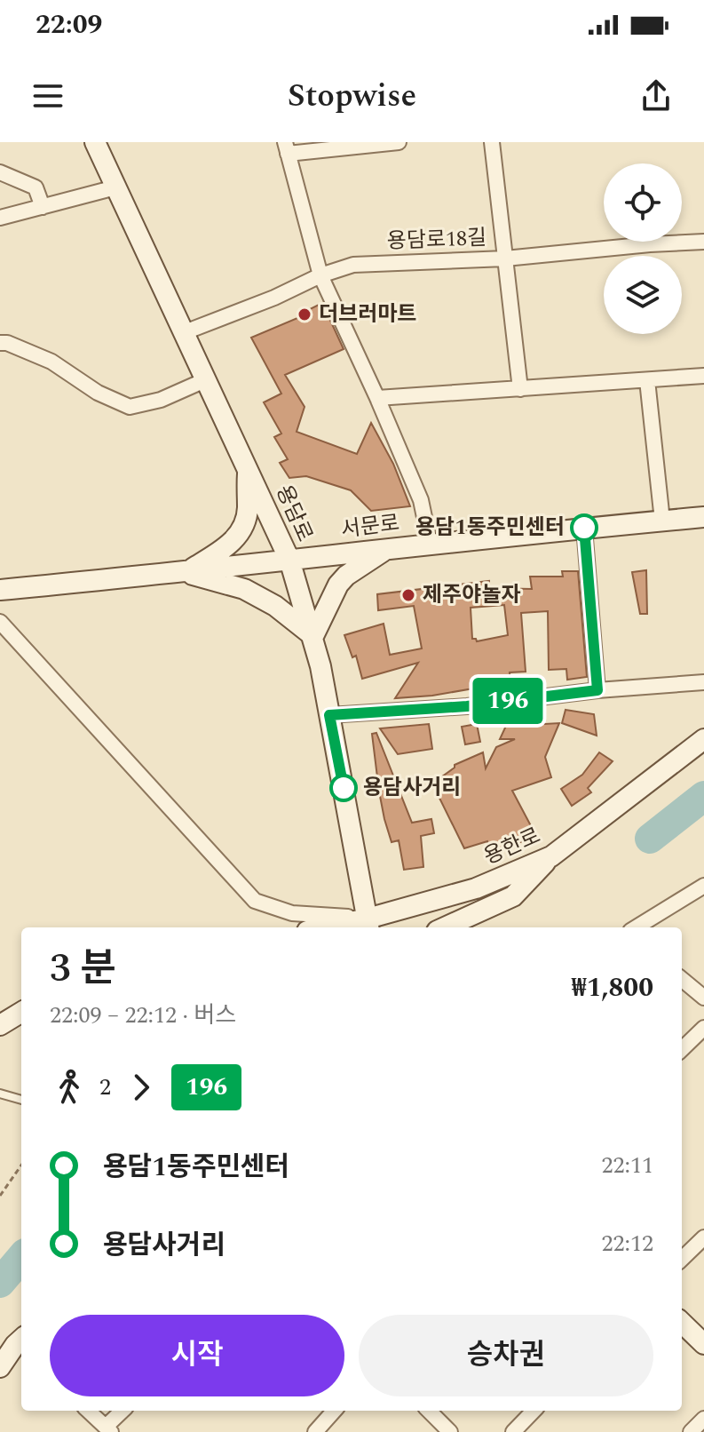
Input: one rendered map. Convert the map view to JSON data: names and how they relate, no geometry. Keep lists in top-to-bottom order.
{
  "streets": {
    "main road": ["용담로", "서문로", "용한로"],
    "street": ["용담로18길"]
  },
  "crossings": [
    ["용담로18길", "용담로"],
    ["용담로", "서문로"],
    ["용담로", "용한로"]
  ],
  "places": [
    "더브러마트",
    "용담1동주민센터",
    "제주야놀자",
    "용담사거리"
  ],
  "lines": ["bus line 196"],
  "page": {
    "status": "22:09",
    "header": "Stopwise",
    "on_map": "196",
    "heading": ["3 분", "22:09 – 22:12 · 버스", "₩1,800"],
    "legs": ["2", "196"],
    "list": [
      {
        "name": "용담1동주민센터",
        "value": "22:11"
      },
      {
        "name": "용담사거리",
        "value": "22:12"
      }
    ],
    "buttons": ["시작", "승차권"]
  }
}
